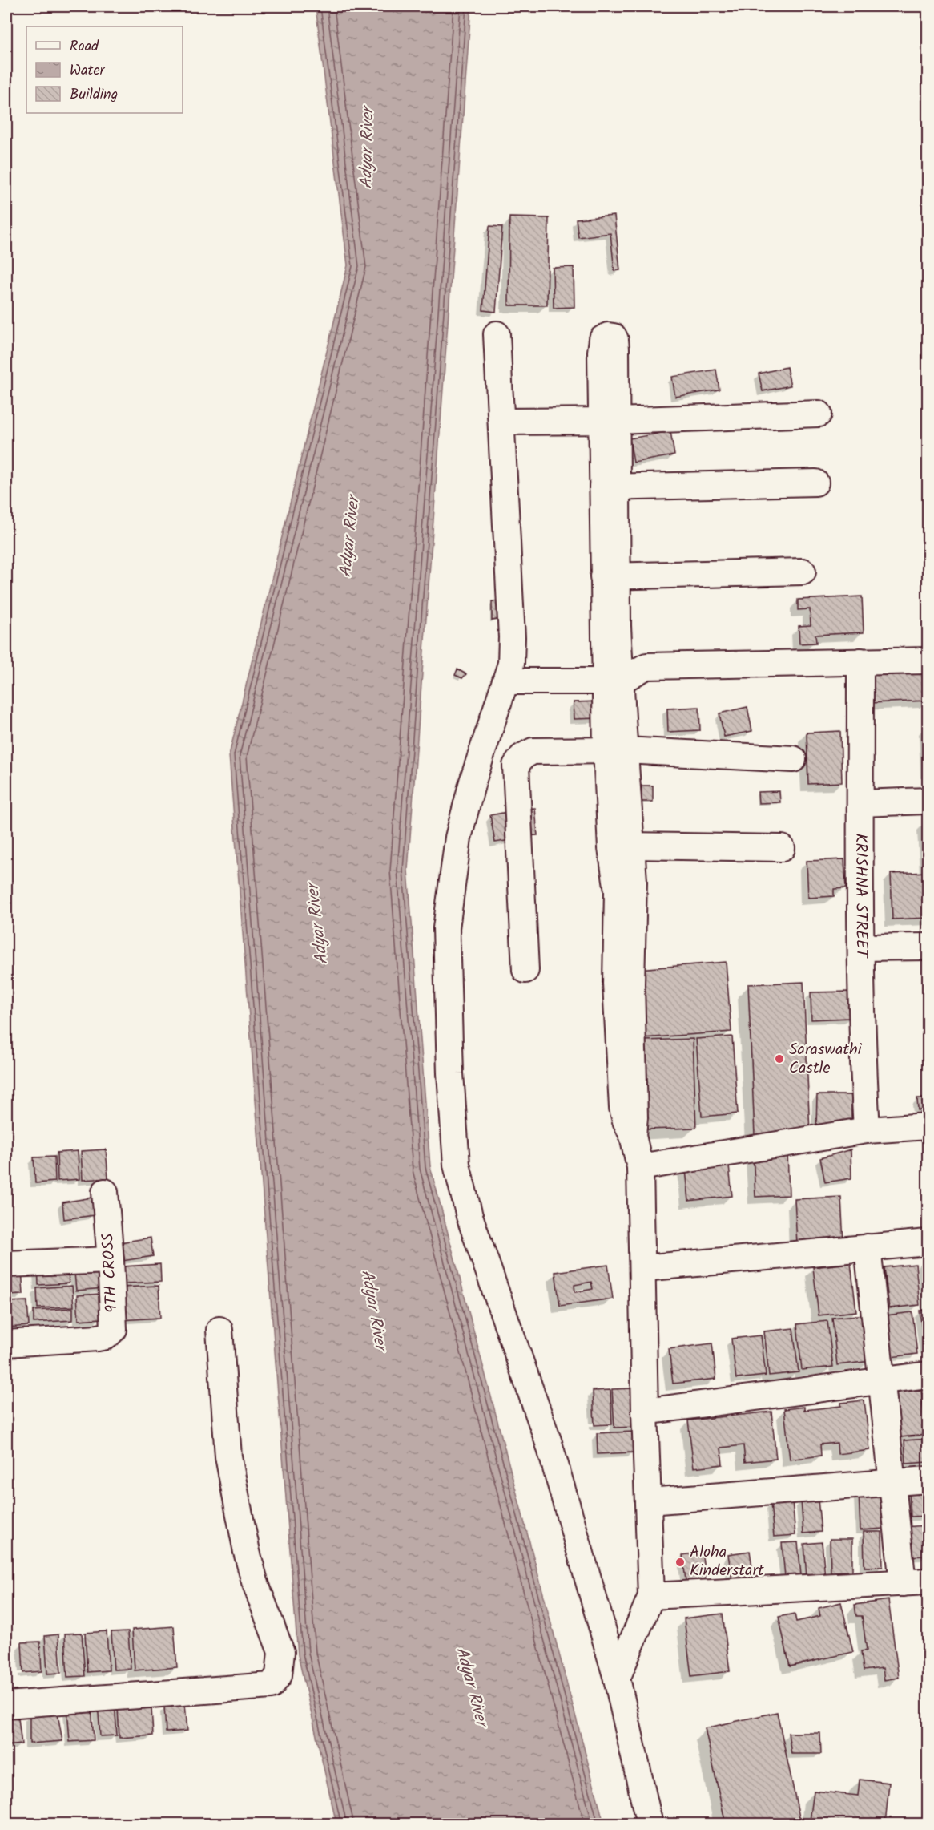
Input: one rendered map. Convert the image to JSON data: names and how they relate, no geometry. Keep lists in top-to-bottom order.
{
  "streets": {
    "street": ["KRISHNA STREET", "9TH CROSS"]
  },
  "water": ["Adyar River"],
  "places": ["Saraswathi Castle", "Aloha Kinderstart"],
  "legend": ["Road", "Water", "Building"]
}
